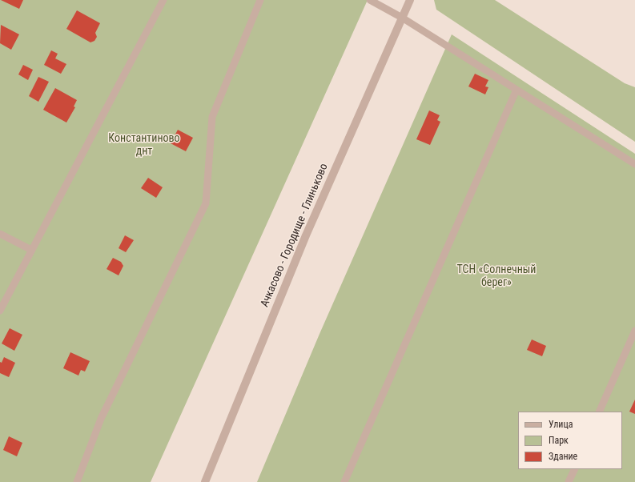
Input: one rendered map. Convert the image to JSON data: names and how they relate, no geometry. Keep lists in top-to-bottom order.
{
  "streets": {
    "street": ["Ачкасово - Городище - Глиньково"]
  },
  "parks": ["Константиново днт", "ТСН «Солнечный берег»"],
  "legend": ["Улица", "Парк", "Здание"]
}
